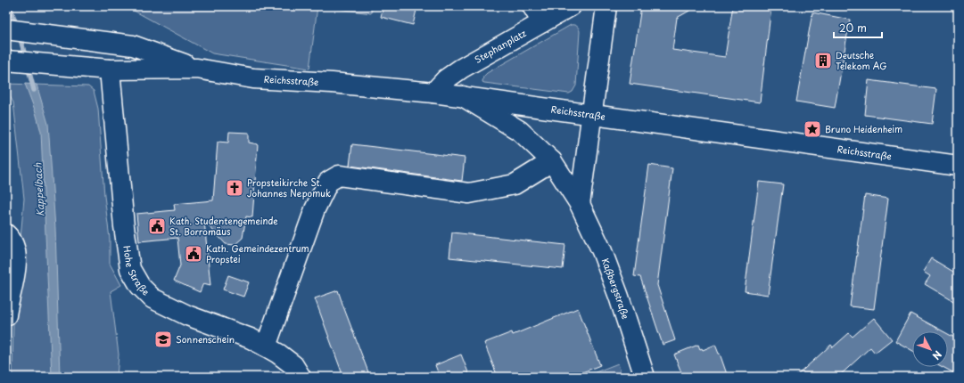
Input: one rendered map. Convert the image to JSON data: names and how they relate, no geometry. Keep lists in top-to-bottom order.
{
  "streets": {
    "main road": [
      "Stephanplatz",
      "Reichsstraße",
      "Hohe Straße",
      "Kaßbergstraße"
    ]
  },
  "crossings": [
    ["Stephanplatz", "Reichsstraße"],
    ["Reichsstraße", "Hohe Straße"],
    ["Reichsstraße", "Kaßbergstraße"]
  ],
  "water": ["Kappelbach"],
  "places": {
    "building": ["Deutsche Telekom AG"],
    "place": ["Bruno Heidenheim"],
    "church": ["Propsteikirche St. Johannes Nepomuk"],
    "public building": ["Kath. Studentengemeinde St. Borromäus", "Kath. Gemeindezentrum Propstei"],
    "school or university": ["Sonnenschein"]
  },
  "scale_bar": "20 m",
  "north": "bottom right"
}
